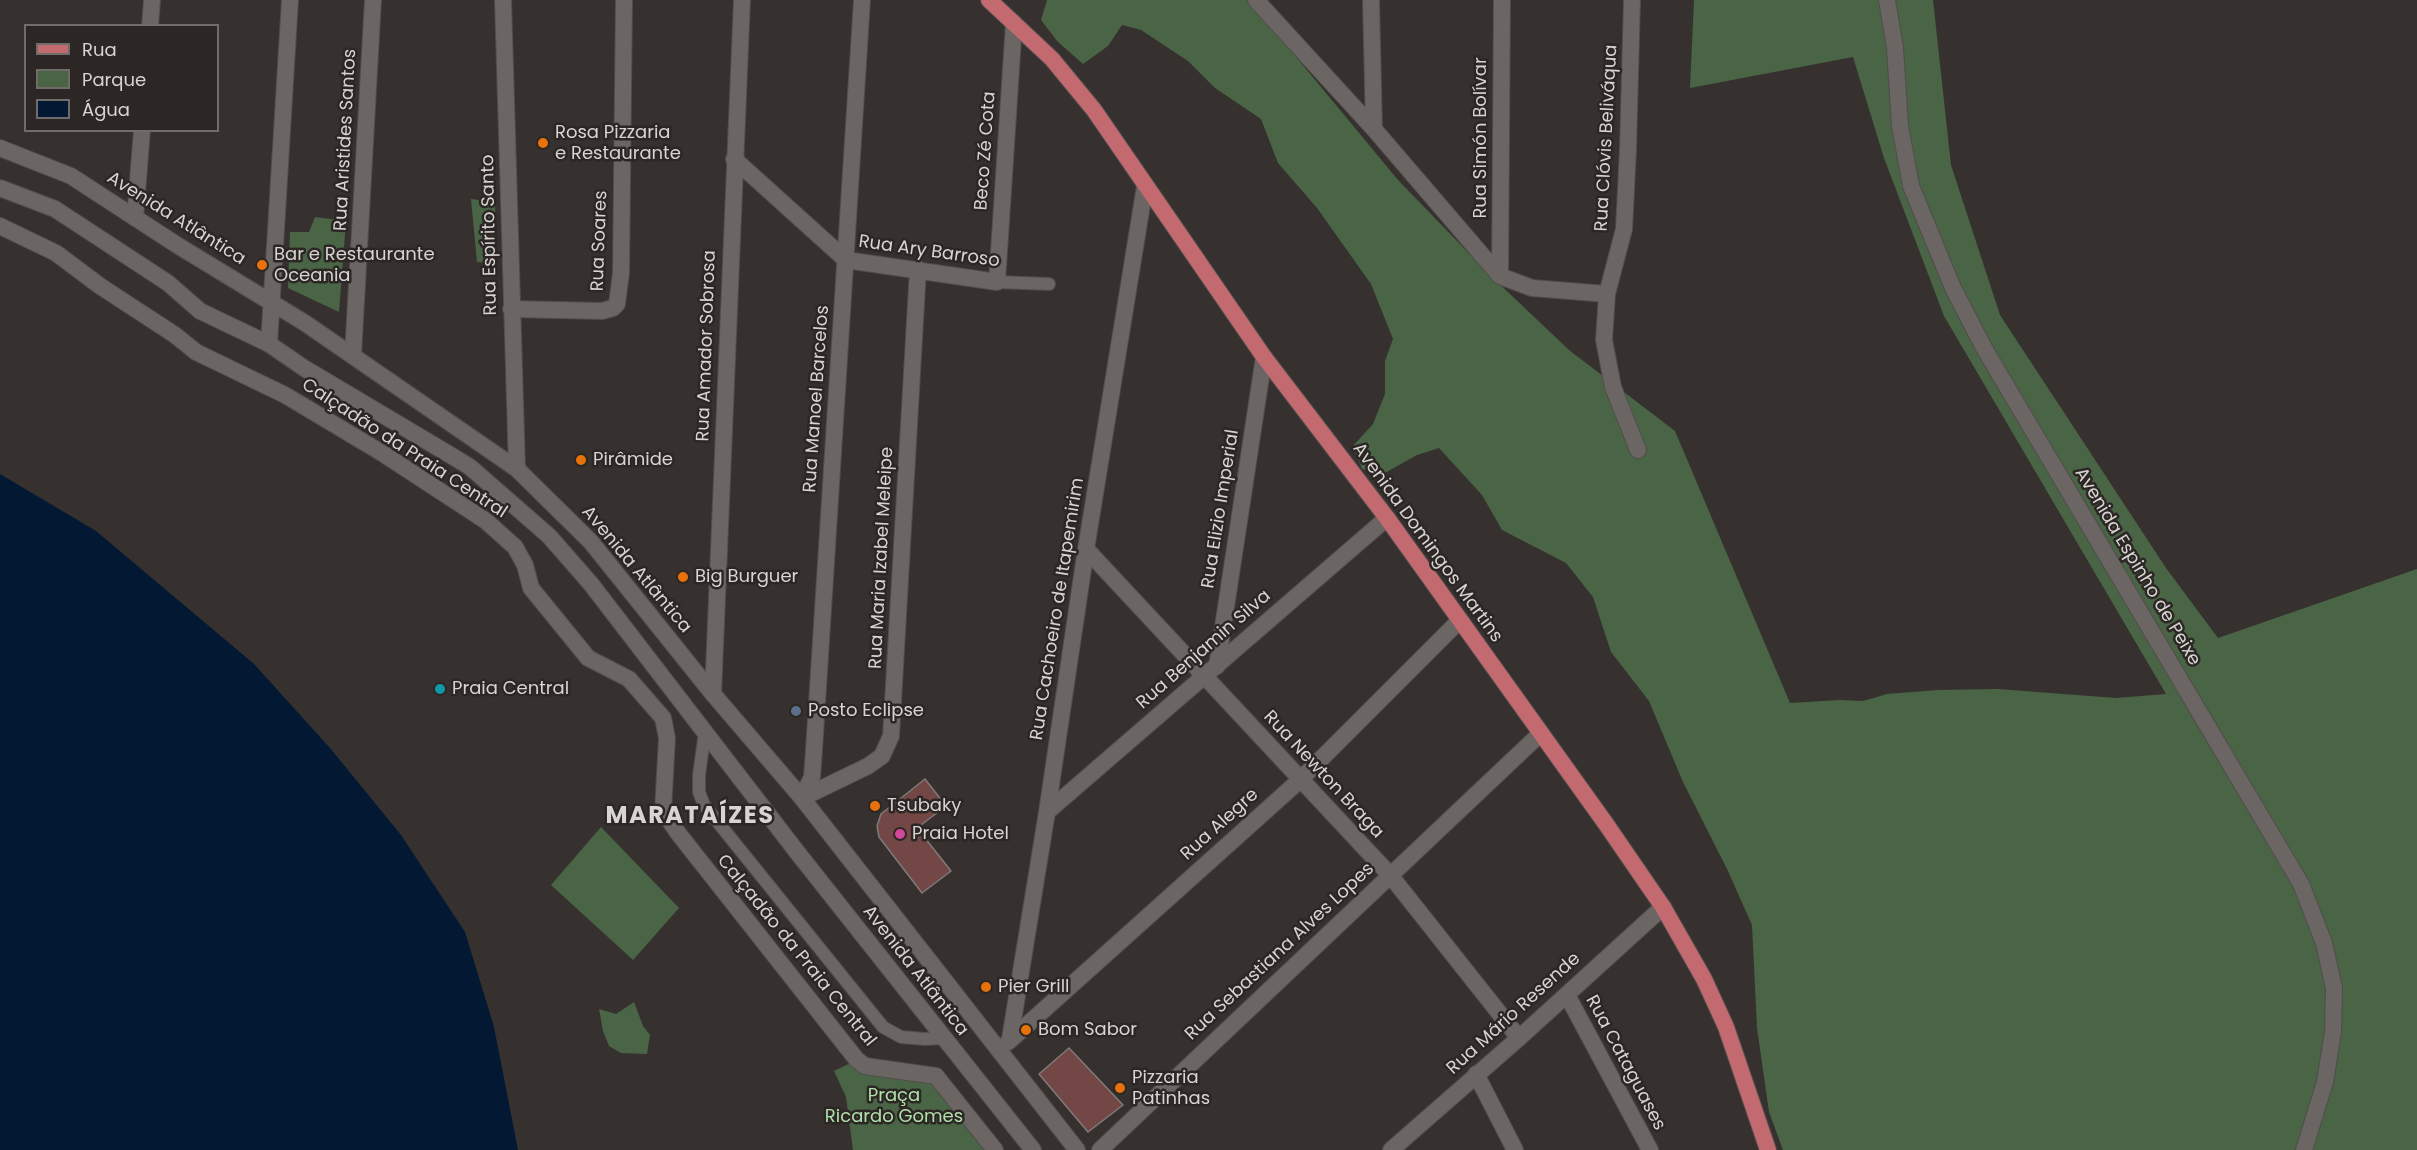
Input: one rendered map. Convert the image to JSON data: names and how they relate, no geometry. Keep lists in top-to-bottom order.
{
  "streets": {
    "main road": ["Avenida Domingos Martins"],
    "street": [
      "Rua Simón Bolívar",
      "Rua Clóvis Beliváqua",
      "Rua Aristides Santos",
      "Beco Zé Cota",
      "Avenida Atlântica",
      "Rua Espírito Santo",
      "Rua Soares",
      "Rua Ary Barroso",
      "Rua Amador Sobrosa",
      "Rua Manoel Barcelos",
      "Calçadão da Praia Central",
      "Rua Elizio Imperial",
      "Rua Maria Izabel Meleipe",
      "Avenida Espinho de Peixe",
      "Rua Cachoeiro de Itapemirim",
      "Rua Benjamin Silva",
      "Rua Newton Braga",
      "Rua Alegre",
      "Rua Sebastiana Alves Lopes",
      "Rua Mário Resende",
      "Rua Cataguases"
    ]
  },
  "crossings": [
    ["Rua Aristides Santos", "Avenida Atlântica"],
    ["Beco Zé Cota", "Rua Ary Barroso"],
    ["Beco Zé Cota", "Avenida Domingos Martins"],
    ["Avenida Atlântica", "Rua Espírito Santo"],
    ["Avenida Atlântica", "Rua Amador Sobrosa"],
    ["Avenida Atlântica", "Rua Manoel Barcelos"],
    ["Avenida Atlântica", "Rua Maria Izabel Meleipe"],
    ["Avenida Atlântica", "Rua Cachoeiro de Itapemirim"],
    ["Avenida Atlântica", "Rua Alegre"],
    ["Rua Espírito Santo", "Rua Soares"],
    ["Rua Ary Barroso", "Rua Amador Sobrosa"],
    ["Rua Ary Barroso", "Rua Manoel Barcelos"],
    ["Rua Ary Barroso", "Rua Maria Izabel Meleipe"],
    ["Rua Manoel Barcelos", "Rua Maria Izabel Meleipe"],
    ["Rua Elizio Imperial", "Avenida Domingos Martins"],
    ["Rua Elizio Imperial", "Rua Benjamin Silva"],
    ["Rua Elizio Imperial", "Rua Newton Braga"],
    ["Avenida Domingos Martins", "Rua Cachoeiro de Itapemirim"],
    ["Avenida Domingos Martins", "Rua Benjamin Silva"],
    ["Avenida Domingos Martins", "Rua Alegre"],
    ["Avenida Domingos Martins", "Rua Sebastiana Alves Lopes"],
    ["Avenida Domingos Martins", "Rua Mário Resende"],
    ["Rua Cachoeiro de Itapemirim", "Rua Benjamin Silva"],
    ["Rua Cachoeiro de Itapemirim", "Rua Newton Braga"],
    ["Rua Cachoeiro de Itapemirim", "Rua Alegre"],
    ["Rua Benjamin Silva", "Rua Newton Braga"],
    ["Rua Newton Braga", "Rua Alegre"],
    ["Rua Newton Braga", "Rua Sebastiana Alves Lopes"],
    ["Rua Newton Braga", "Rua Mário Resende"],
    ["Rua Mário Resende", "Rua Cataguases"]
  ],
  "districts": ["MARATAÍZES"],
  "parks": ["Praça Ricardo Gomes"],
  "places": [
    "Rosa Pizzaria e Restaurante",
    "Bar e Restaurante Oceania",
    "Pirâmide",
    "Big Burguer",
    "Praia Central",
    "Posto Eclipse",
    "Tsubaky",
    "Praia Hotel",
    "Pier Grill",
    "Bom Sabor",
    "Pizzaria Patinhas"
  ],
  "legend": ["Rua", "Parque", "Água"]
}
